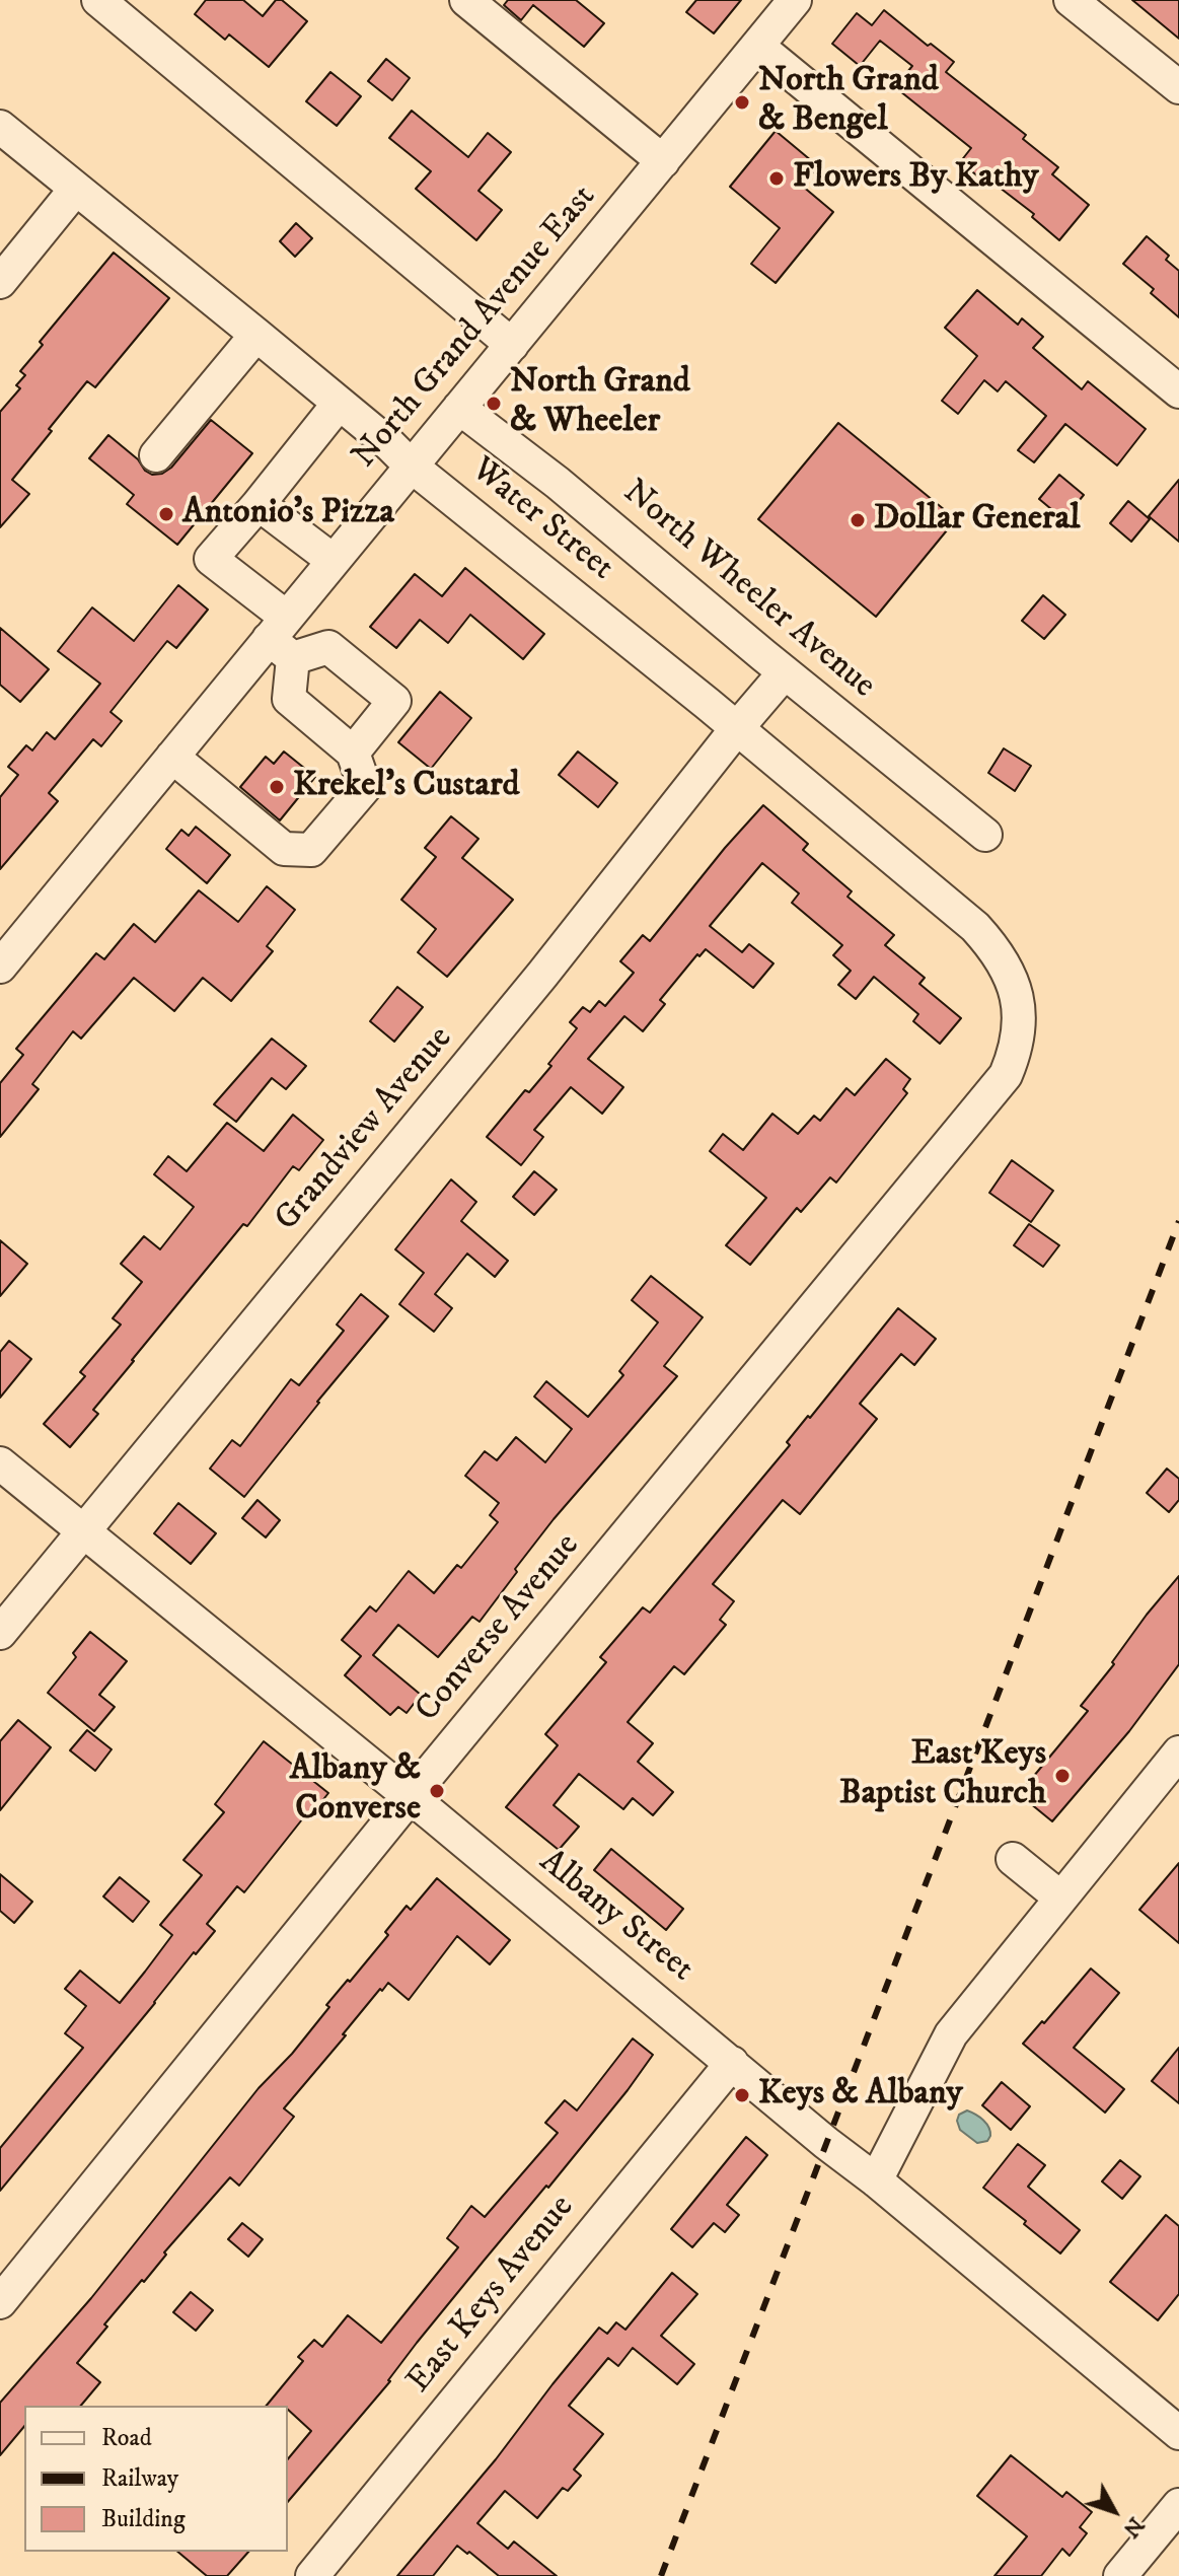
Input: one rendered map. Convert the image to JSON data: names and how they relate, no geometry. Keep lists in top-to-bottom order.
{
  "streets": {
    "street": [
      "North Grand Avenue East",
      "Water Street",
      "North Wheeler Avenue",
      "Grandview Avenue",
      "Converse Avenue",
      "Albany Street",
      "East Keys Avenue"
    ]
  },
  "crossings": [
    ["North Grand Avenue East", "Water Street"],
    ["North Grand Avenue East", "North Wheeler Avenue"],
    ["Water Street", "Grandview Avenue"],
    ["Water Street", "Converse Avenue"],
    ["North Wheeler Avenue", "Grandview Avenue"],
    ["Grandview Avenue", "Albany Street"],
    ["Converse Avenue", "Albany Street"],
    ["Albany Street", "East Keys Avenue"]
  ],
  "places": [
    "North Grand & Bengel",
    "Flowers By Kathy",
    "North Grand & Wheeler",
    "Antonio's Pizza",
    "Dollar General",
    "Krekel's Custard",
    "East Keys Baptist Church",
    "Albany & Converse",
    "Keys & Albany"
  ],
  "legend": ["Road", "Railway", "Building"],
  "north": "bottom right"
}
